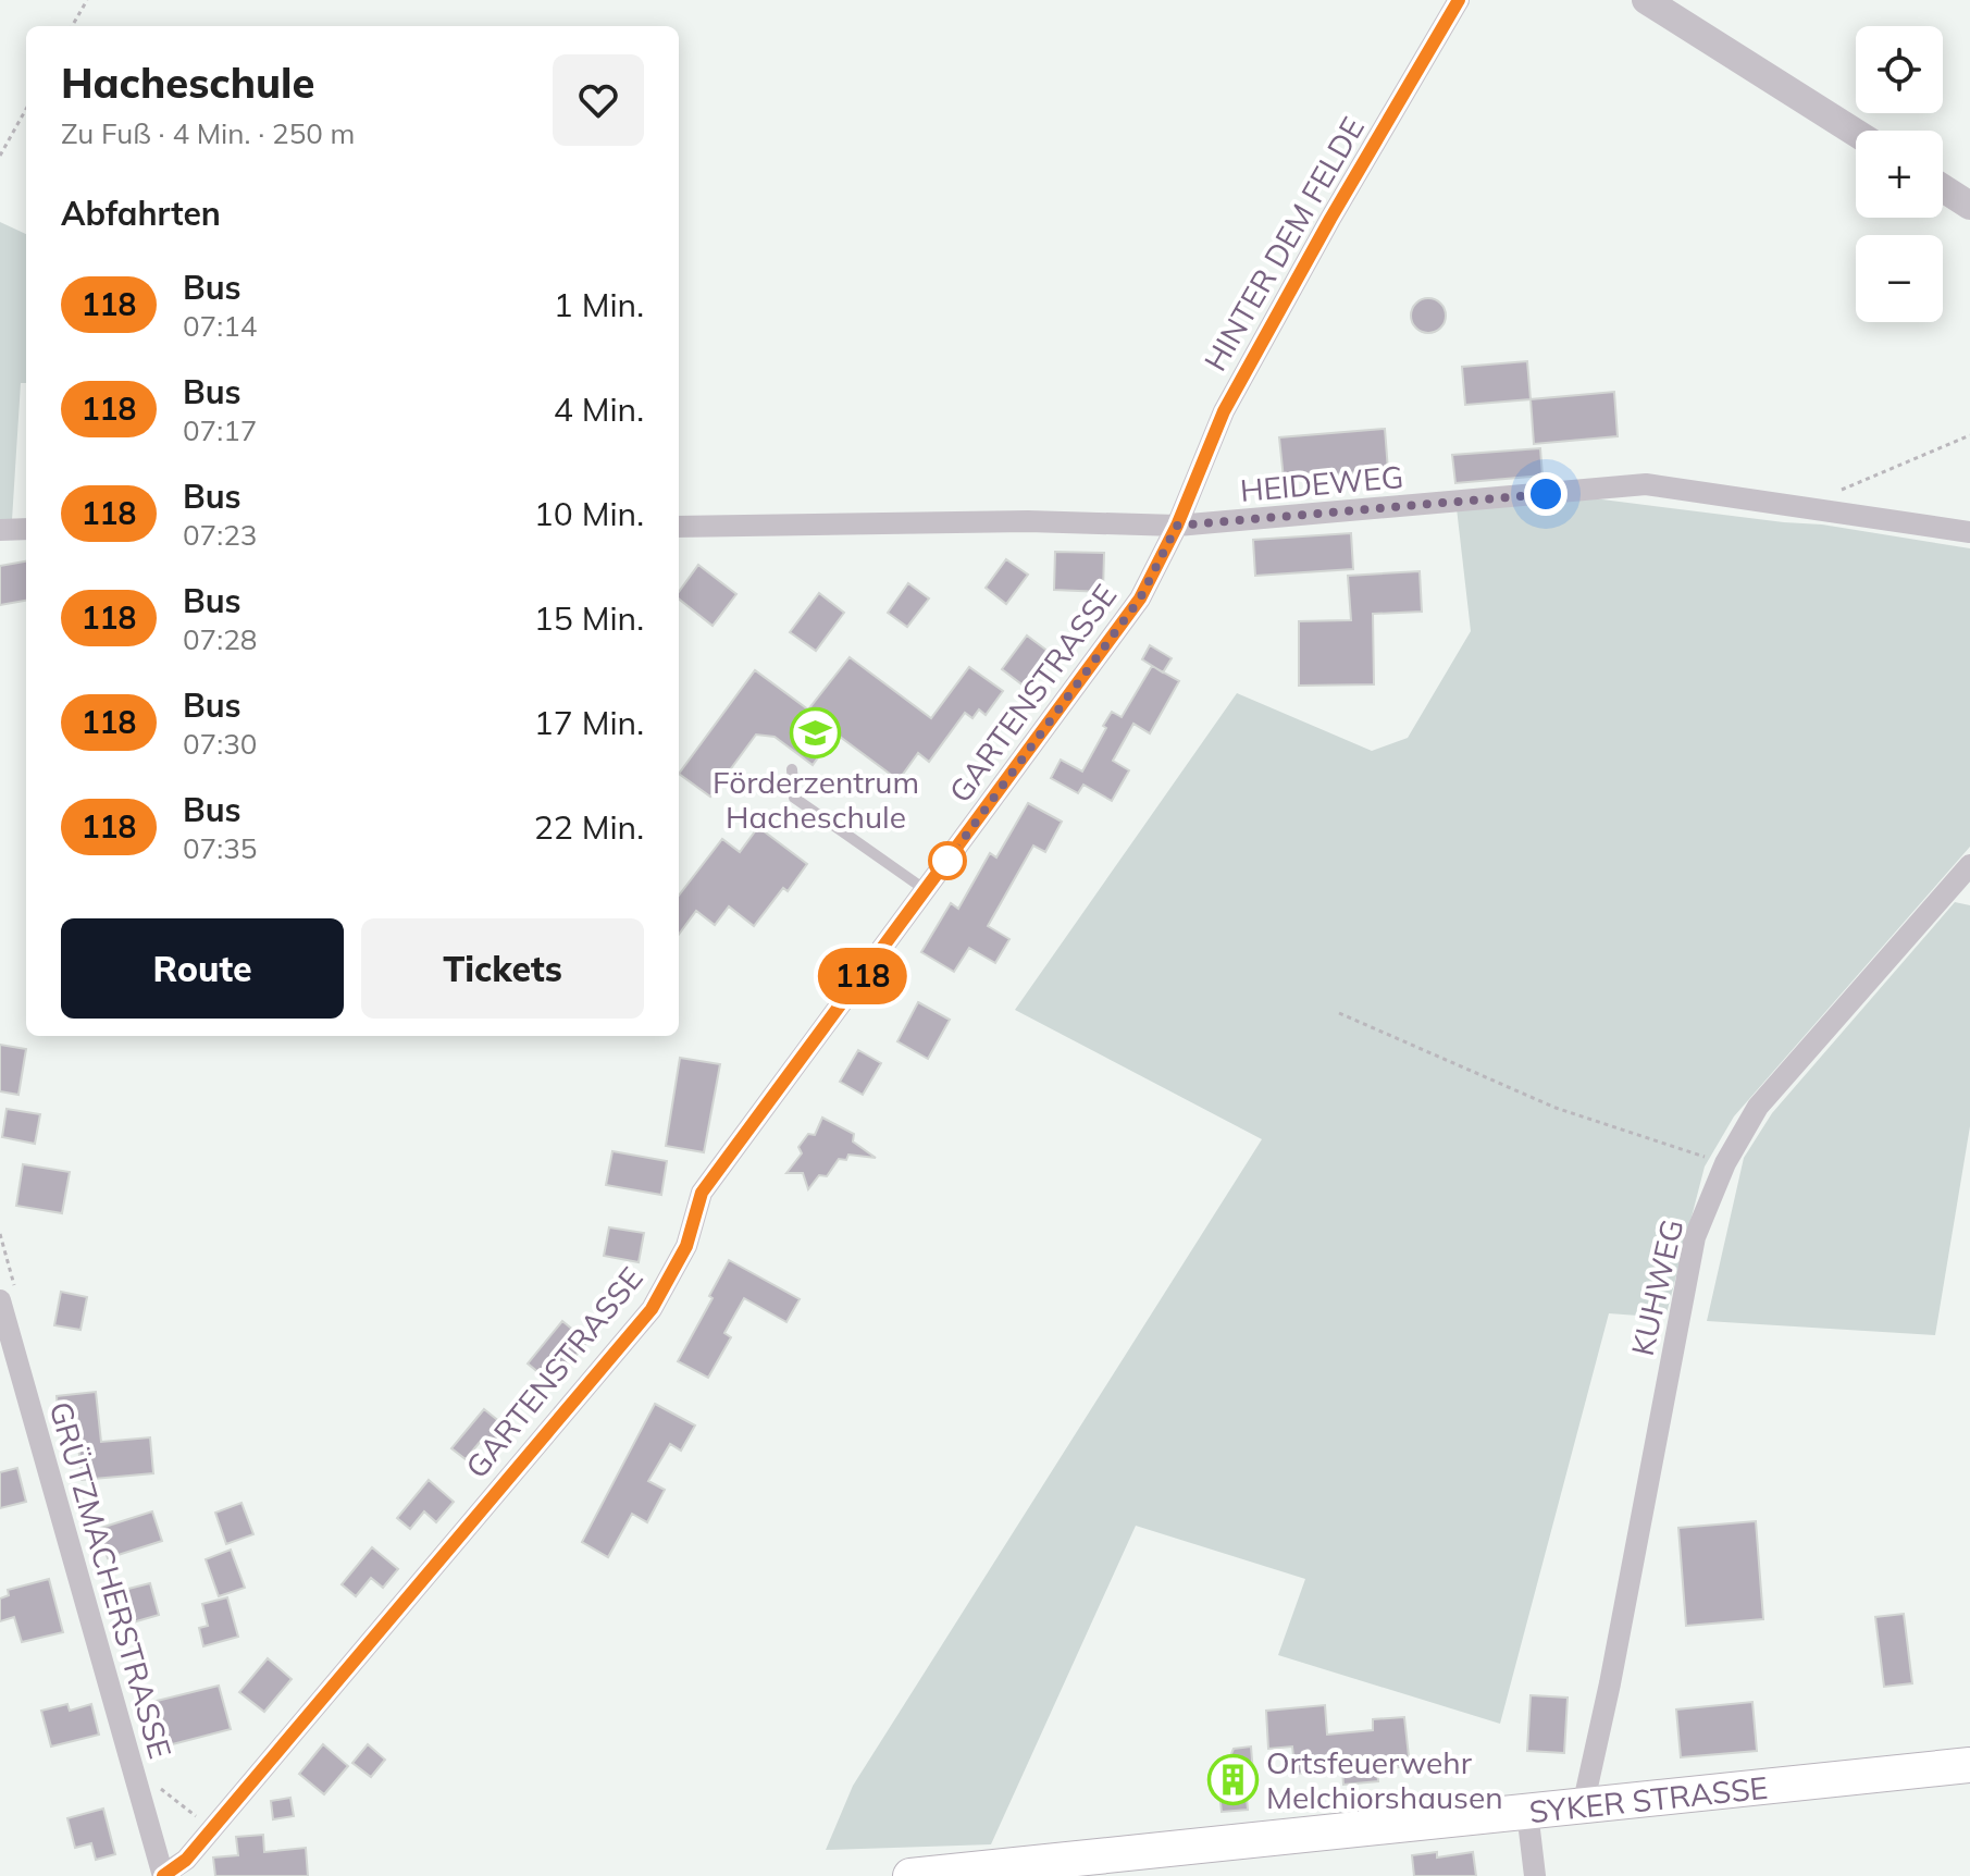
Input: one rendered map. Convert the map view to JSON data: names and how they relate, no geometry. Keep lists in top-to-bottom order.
{
  "streets": {
    "main road": ["SYKER STRASSE"],
    "street": [
      "HINTER DEM FELDE",
      "HEIDEWEG",
      "GARTENSTRASSE",
      "KUHWEG",
      "GRÜTZMACHERSTRASSE"
    ]
  },
  "crossings": [
    ["HINTER DEM FELDE", "HEIDEWEG"],
    ["HINTER DEM FELDE", "GARTENSTRASSE"],
    ["HEIDEWEG", "GARTENSTRASSE"],
    ["GARTENSTRASSE", "GRÜTZMACHERSTRASSE"],
    ["KUHWEG", "SYKER STRASSE"]
  ],
  "places": {
    "school or university": ["Förderzentrum Hacheschule"],
    "building": ["Ortsfeuerwehr Melchiorshausen"]
  },
  "lines": ["bus line 118"],
  "page": {
    "on_map": "118",
    "map_buttons": ["+", "−"],
    "heading": [
      ["Hacheschule", "Zu Fuß · 4 Min. · 250 m"],
      "Abfahrten"
    ],
    "list": [
      {
        "mark": "118",
        "name": "Bus",
        "note": "07:14",
        "value": "1 Min."
      },
      {
        "mark": "118",
        "name": "Bus",
        "note": "07:17",
        "value": "4 Min."
      },
      {
        "mark": "118",
        "name": "Bus",
        "note": "07:23",
        "value": "10 Min."
      },
      {
        "mark": "118",
        "name": "Bus",
        "note": "07:28",
        "value": "15 Min."
      },
      {
        "mark": "118",
        "name": "Bus",
        "note": "07:30",
        "value": "17 Min."
      },
      {
        "mark": "118",
        "name": "Bus",
        "note": "07:35",
        "value": "22 Min."
      }
    ],
    "buttons": ["Route", "Tickets"]
  }
}
